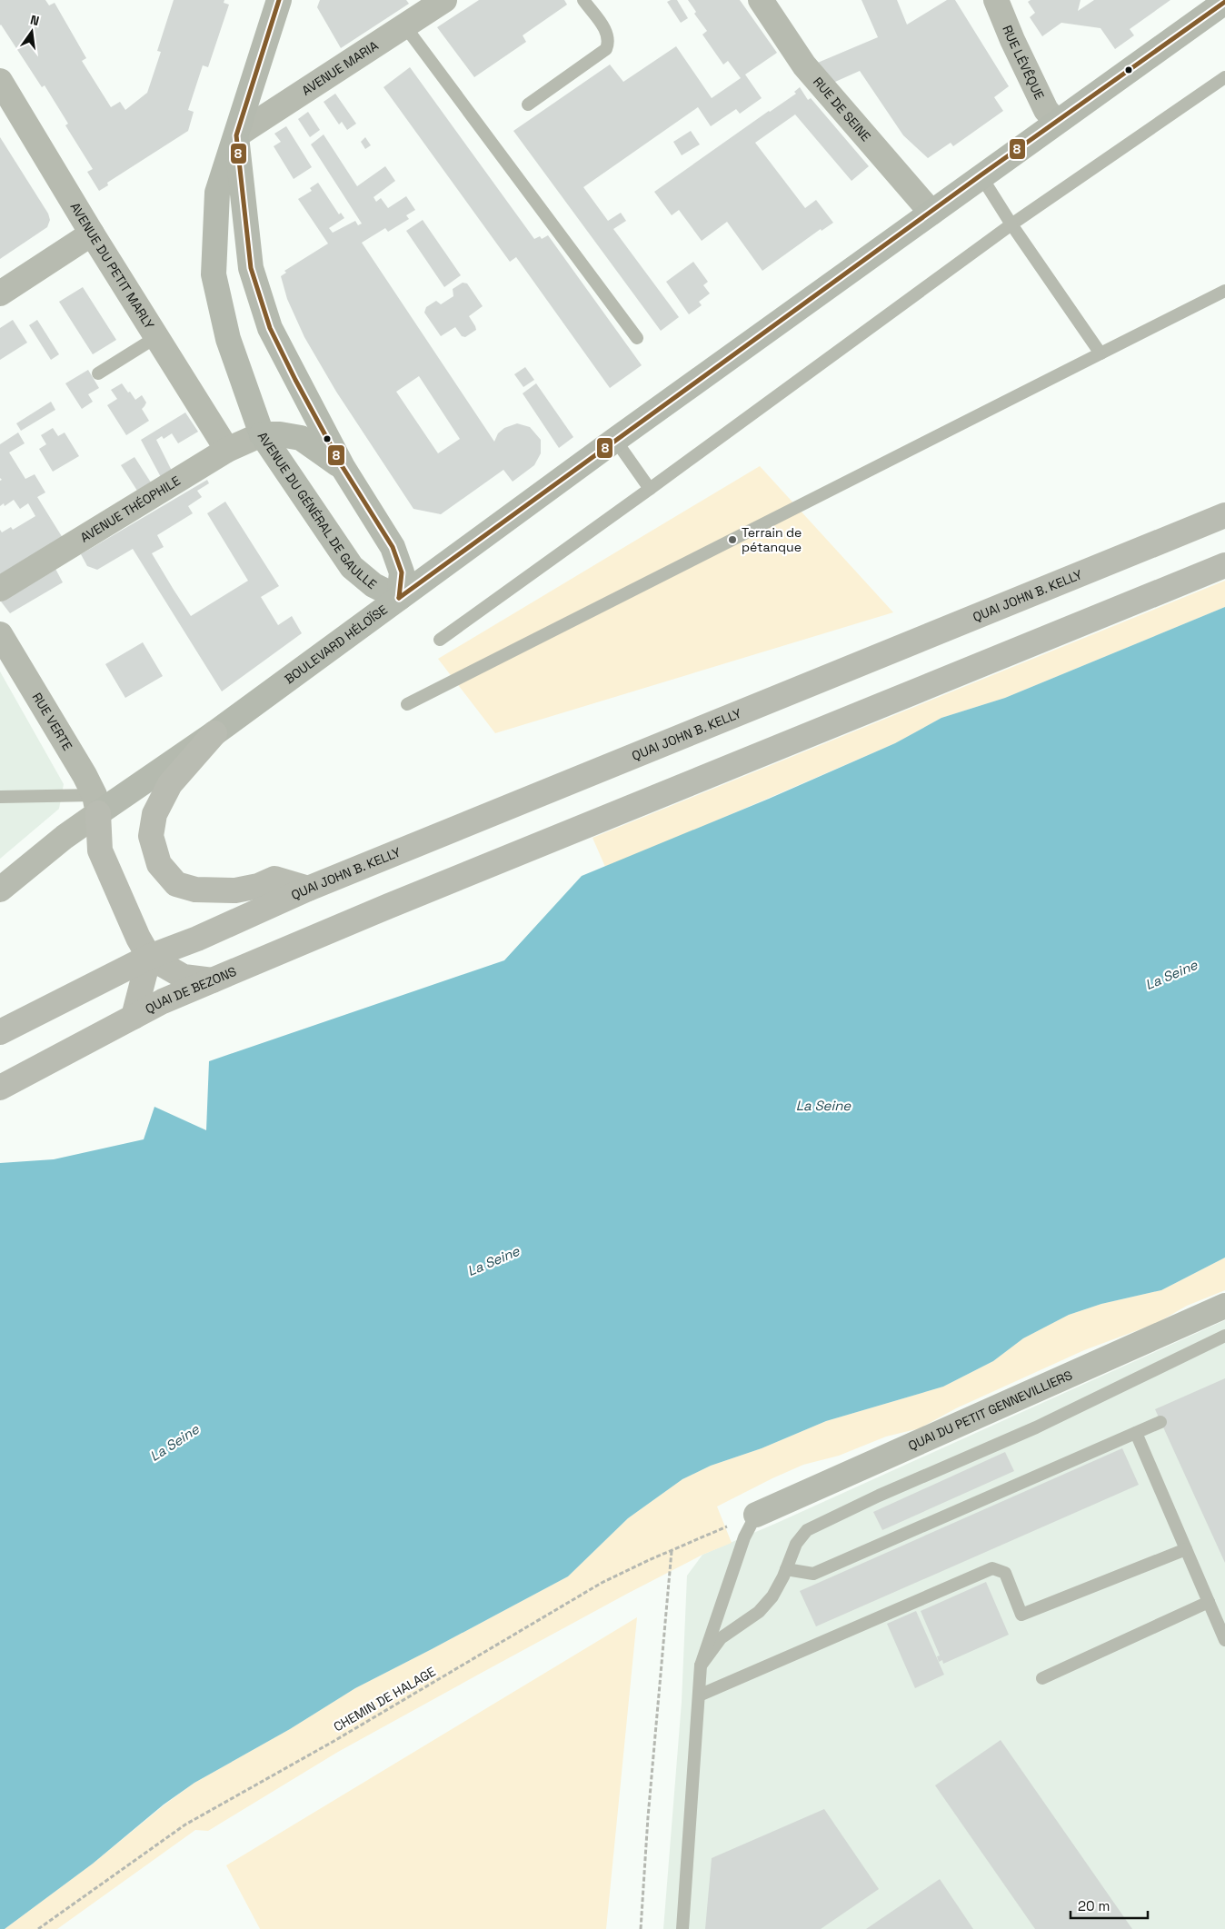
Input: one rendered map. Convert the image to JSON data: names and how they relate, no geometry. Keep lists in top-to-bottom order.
{
  "streets": {
    "main road": [
      "AVENUE DU GÉNÉRAL DE GAULLE",
      "QUAI JOHN B. KELLY",
      "BOULEVARD HÉLOÏSE",
      "QUAI DE BEZONS"
    ],
    "street": [
      "RUE LÉVÊQUE",
      "AVENUE MARIA",
      "RUE DE SEINE",
      "AVENUE DU PETIT MARLY",
      "AVENUE THÉOPHILE",
      "RUE VERTE",
      "QUAI DU PETIT GENNEVILLIERS"
    ],
    "path": ["CHEMIN DE HALAGE"]
  },
  "crossings": [
    ["RUE LÉVÊQUE", "BOULEVARD HÉLOÏSE"],
    ["AVENUE MARIA", "AVENUE DU GÉNÉRAL DE GAULLE"],
    ["RUE DE SEINE", "BOULEVARD HÉLOÏSE"],
    ["AVENUE DU PETIT MARLY", "AVENUE THÉOPHILE"],
    ["AVENUE DU GÉNÉRAL DE GAULLE", "AVENUE THÉOPHILE"],
    ["AVENUE DU GÉNÉRAL DE GAULLE", "BOULEVARD HÉLOÏSE"],
    ["BOULEVARD HÉLOÏSE", "RUE VERTE"],
    ["QUAI DU PETIT GENNEVILLIERS", "CHEMIN DE HALAGE"]
  ],
  "water": ["La Seine"],
  "places": ["Terrain de pétanque"],
  "lines": ["transit line 8"],
  "scale_bar": "20 m",
  "north": "top"
}
